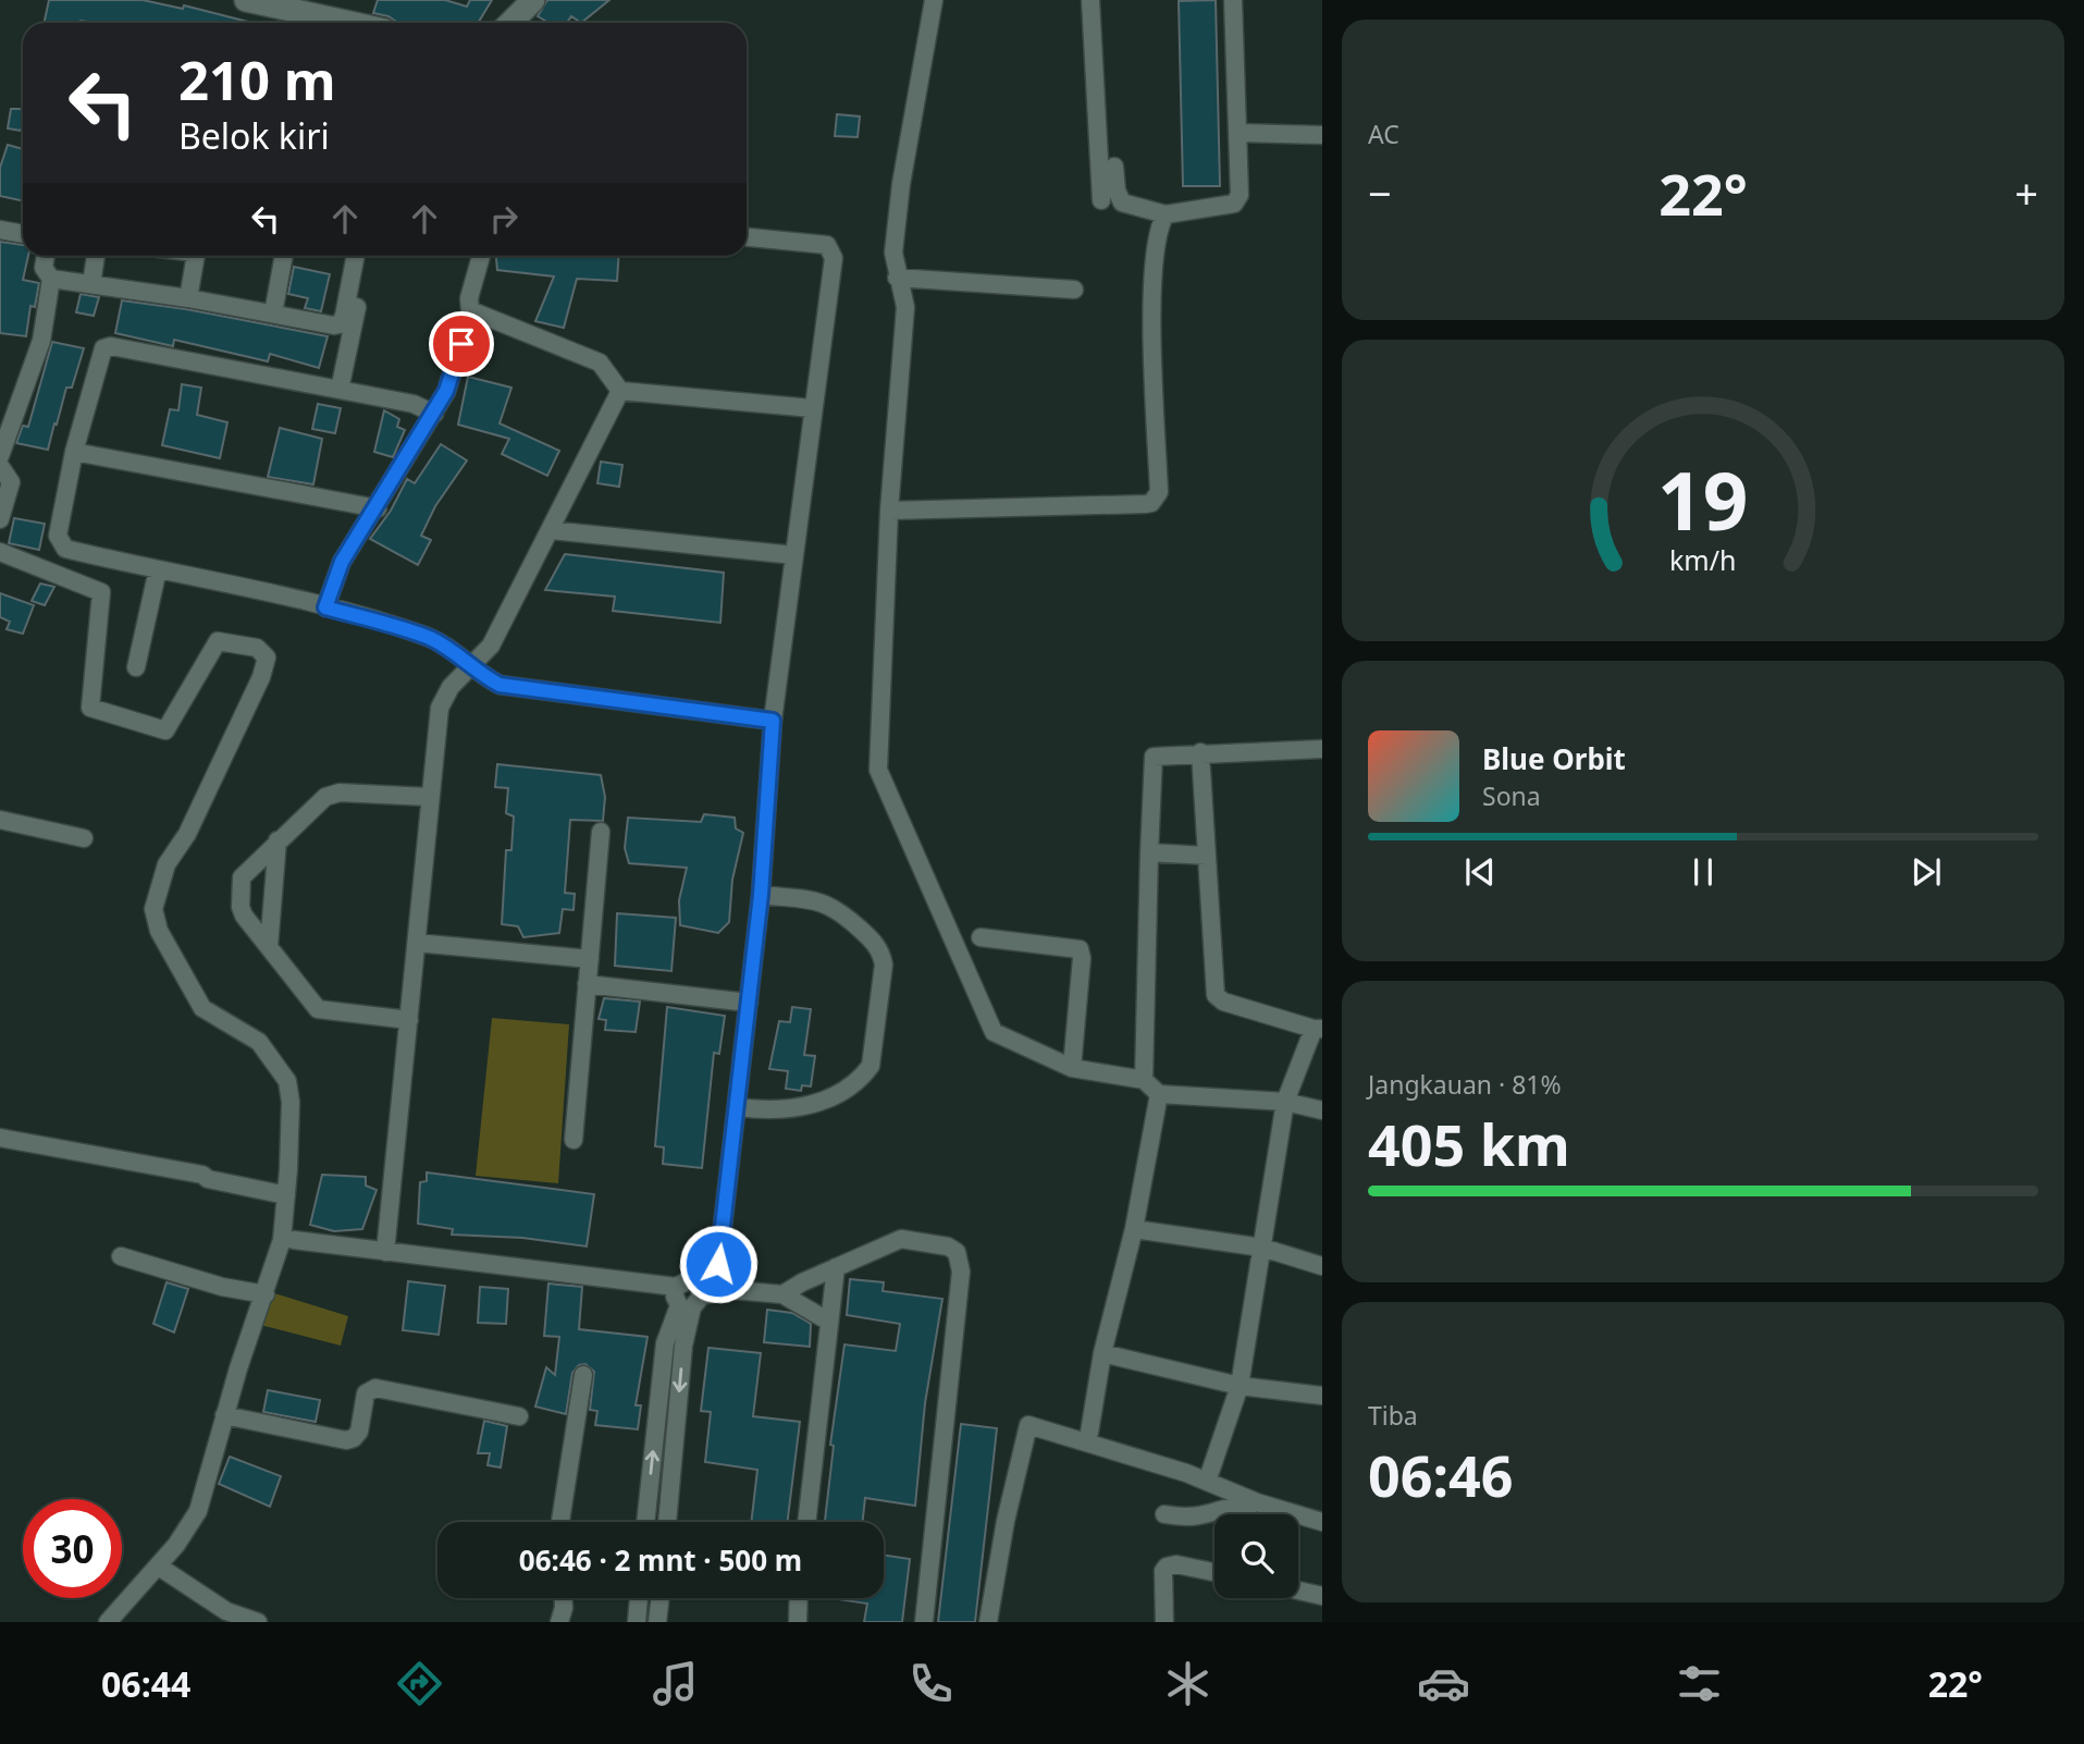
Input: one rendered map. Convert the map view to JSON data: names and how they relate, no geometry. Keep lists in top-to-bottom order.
{
  "page": {
    "tile": [
      "AC",
      ["Jangkauan · 81%", "405 km"],
      ["Tiba", "06:46"]
    ],
    "turn": ["210 m", "Belok kiri"],
    "heat": ["−", "22°", "+"],
    "song": ["Blue Orbit", "Sona"],
    "limit": "30",
    "trip": "06:46 · 2 mnt · 500 m",
    "tabs": ["06:44", "22°"],
    "gauge": ["19", "km/h"]
  }
}
